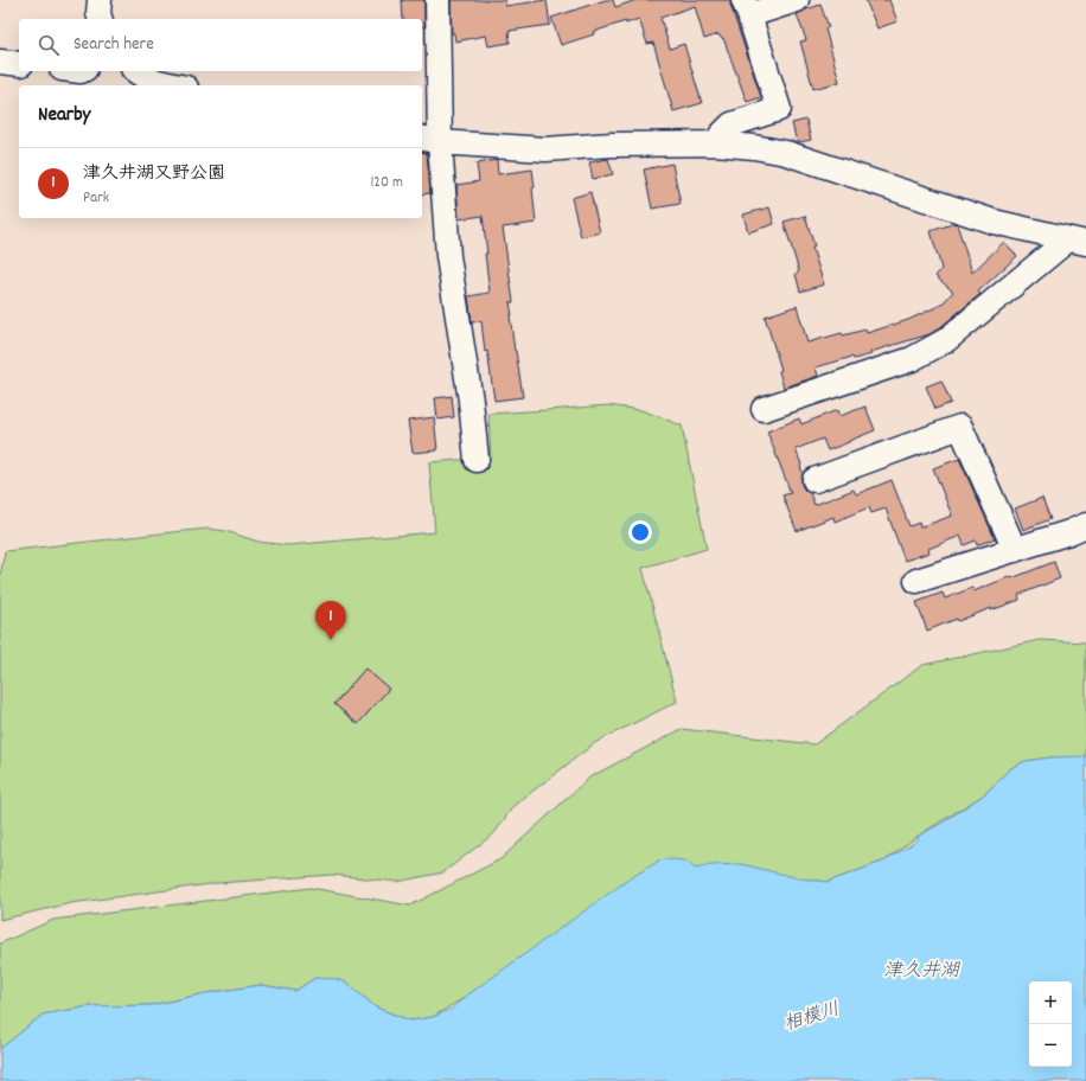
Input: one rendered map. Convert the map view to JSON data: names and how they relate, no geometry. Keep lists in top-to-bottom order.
{
  "water": ["津久井湖", "相模川"],
  "page": {
    "search": "Search here",
    "heading": "Nearby",
    "list": [
      {
        "mark": "1",
        "name": "津久井湖又野公園",
        "note": "Park",
        "value": "120 m"
      }
    ],
    "pins": "1",
    "map_buttons": ["+", "−"]
  }
}
